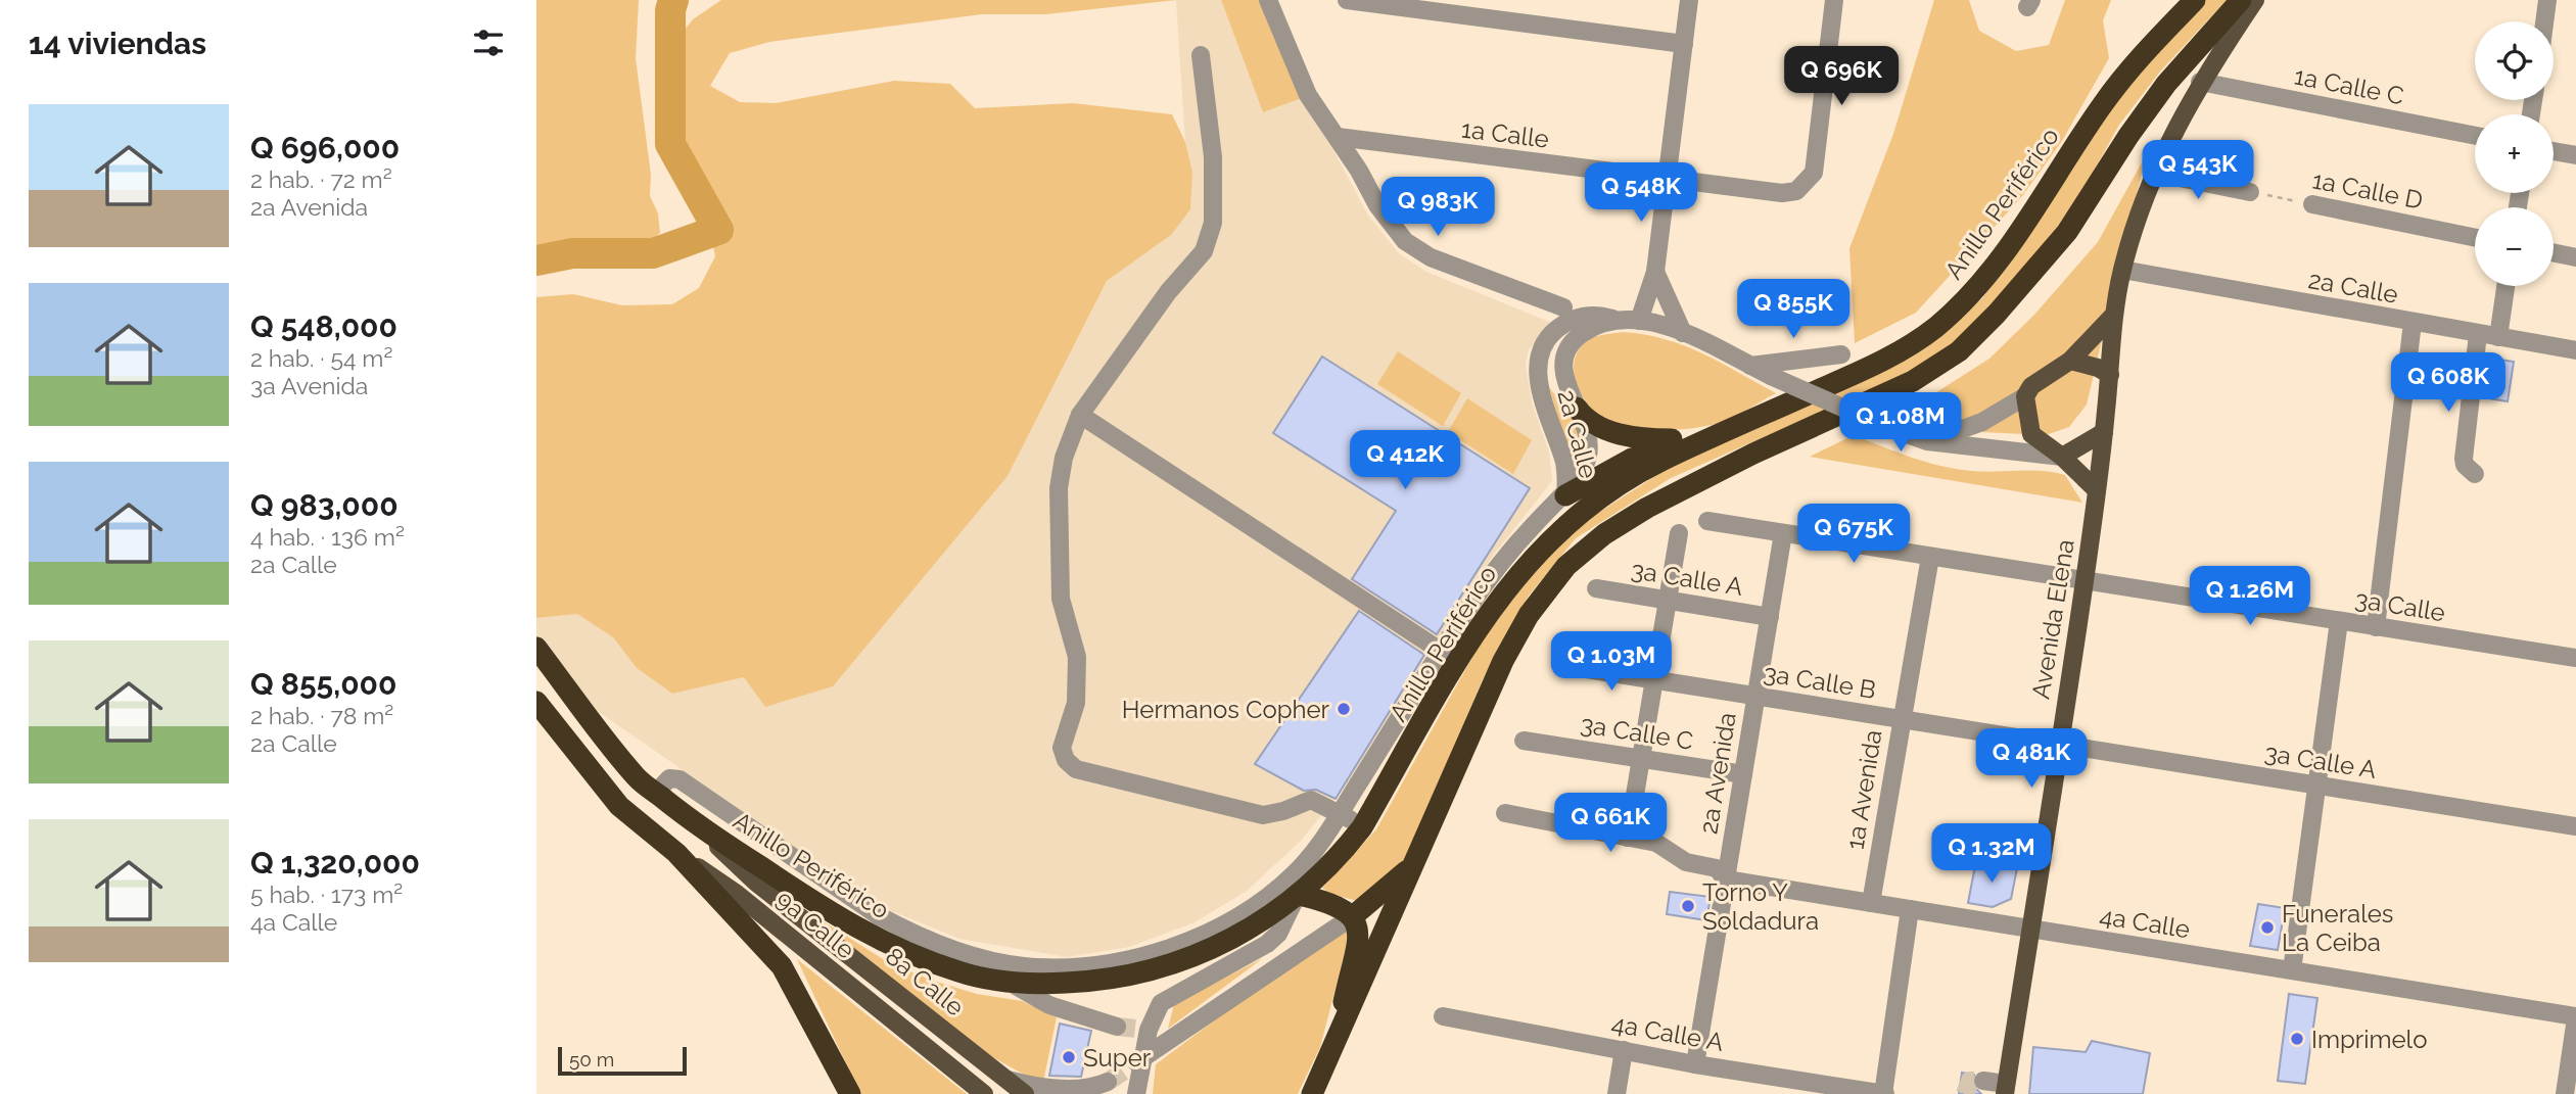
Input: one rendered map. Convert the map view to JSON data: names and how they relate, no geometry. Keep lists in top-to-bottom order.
{
  "streets": {
    "highway": ["Anillo Periférico"],
    "main road": ["Avenida Elena", "9a Calle", "8a Calle"],
    "street": [
      "1a Calle C",
      "1a Calle",
      "1a Calle D",
      "2a Calle",
      "3a Calle A",
      "3a Calle",
      "3a Calle B",
      "3a Calle C",
      "2a Avenida",
      "1a Avenida",
      "4a Calle",
      "4a Calle A"
    ]
  },
  "crossings": [
    ["1a Calle C", "Avenida Elena"],
    ["Anillo Periférico", "2a Calle"],
    ["Anillo Periférico", "8a Calle"],
    ["2a Calle", "Avenida Elena"],
    ["3a Calle A", "Avenida Elena"],
    ["3a Calle A", "3a Calle B"],
    ["3a Calle A", "2a Avenida"],
    ["3a Calle", "Avenida Elena"],
    ["3a Calle", "2a Avenida"],
    ["3a Calle", "1a Avenida"],
    ["Avenida Elena", "3a Calle B"],
    ["Avenida Elena", "4a Calle"],
    ["3a Calle B", "2a Avenida"],
    ["3a Calle B", "1a Avenida"],
    ["3a Calle C", "2a Avenida"],
    ["2a Avenida", "4a Calle"],
    ["2a Avenida", "4a Calle A"],
    ["1a Avenida", "4a Calle"]
  ],
  "places": [
    "Hermanos Copher",
    "Torno Y Soldadura",
    "Funerales La Ceiba",
    "Imprimelo",
    "Super"
  ],
  "scale_bar": "50 m",
  "page": {
    "heading": "14 viviendas",
    "map_buttons": ["+", "−"],
    "price": [
      "Q 696K",
      "Q 543K",
      "Q 548K",
      "Q 983K",
      "Q 855K",
      "Q 608K",
      "Q 1.08M",
      "Q 412K",
      "Q 675K",
      "Q 1.26M",
      "Q 1.03M",
      "Q 481K",
      "Q 661K",
      "Q 1.32M"
    ],
    "list": [
      {
        "name": "Q 696,000",
        "note": "2 hab. · 72 m² · 2a Avenida"
      },
      {
        "name": "Q 548,000",
        "note": "2 hab. · 54 m² · 3a Avenida"
      },
      {
        "name": "Q 983,000",
        "note": "4 hab. · 136 m² · 2a Calle"
      },
      {
        "name": "Q 855,000",
        "note": "2 hab. · 78 m² · 2a Calle"
      },
      {
        "name": "Q 1,320,000",
        "note": "5 hab. · 173 m² · 4a Calle"
      }
    ],
    "scale": "50 m"
  }
}
